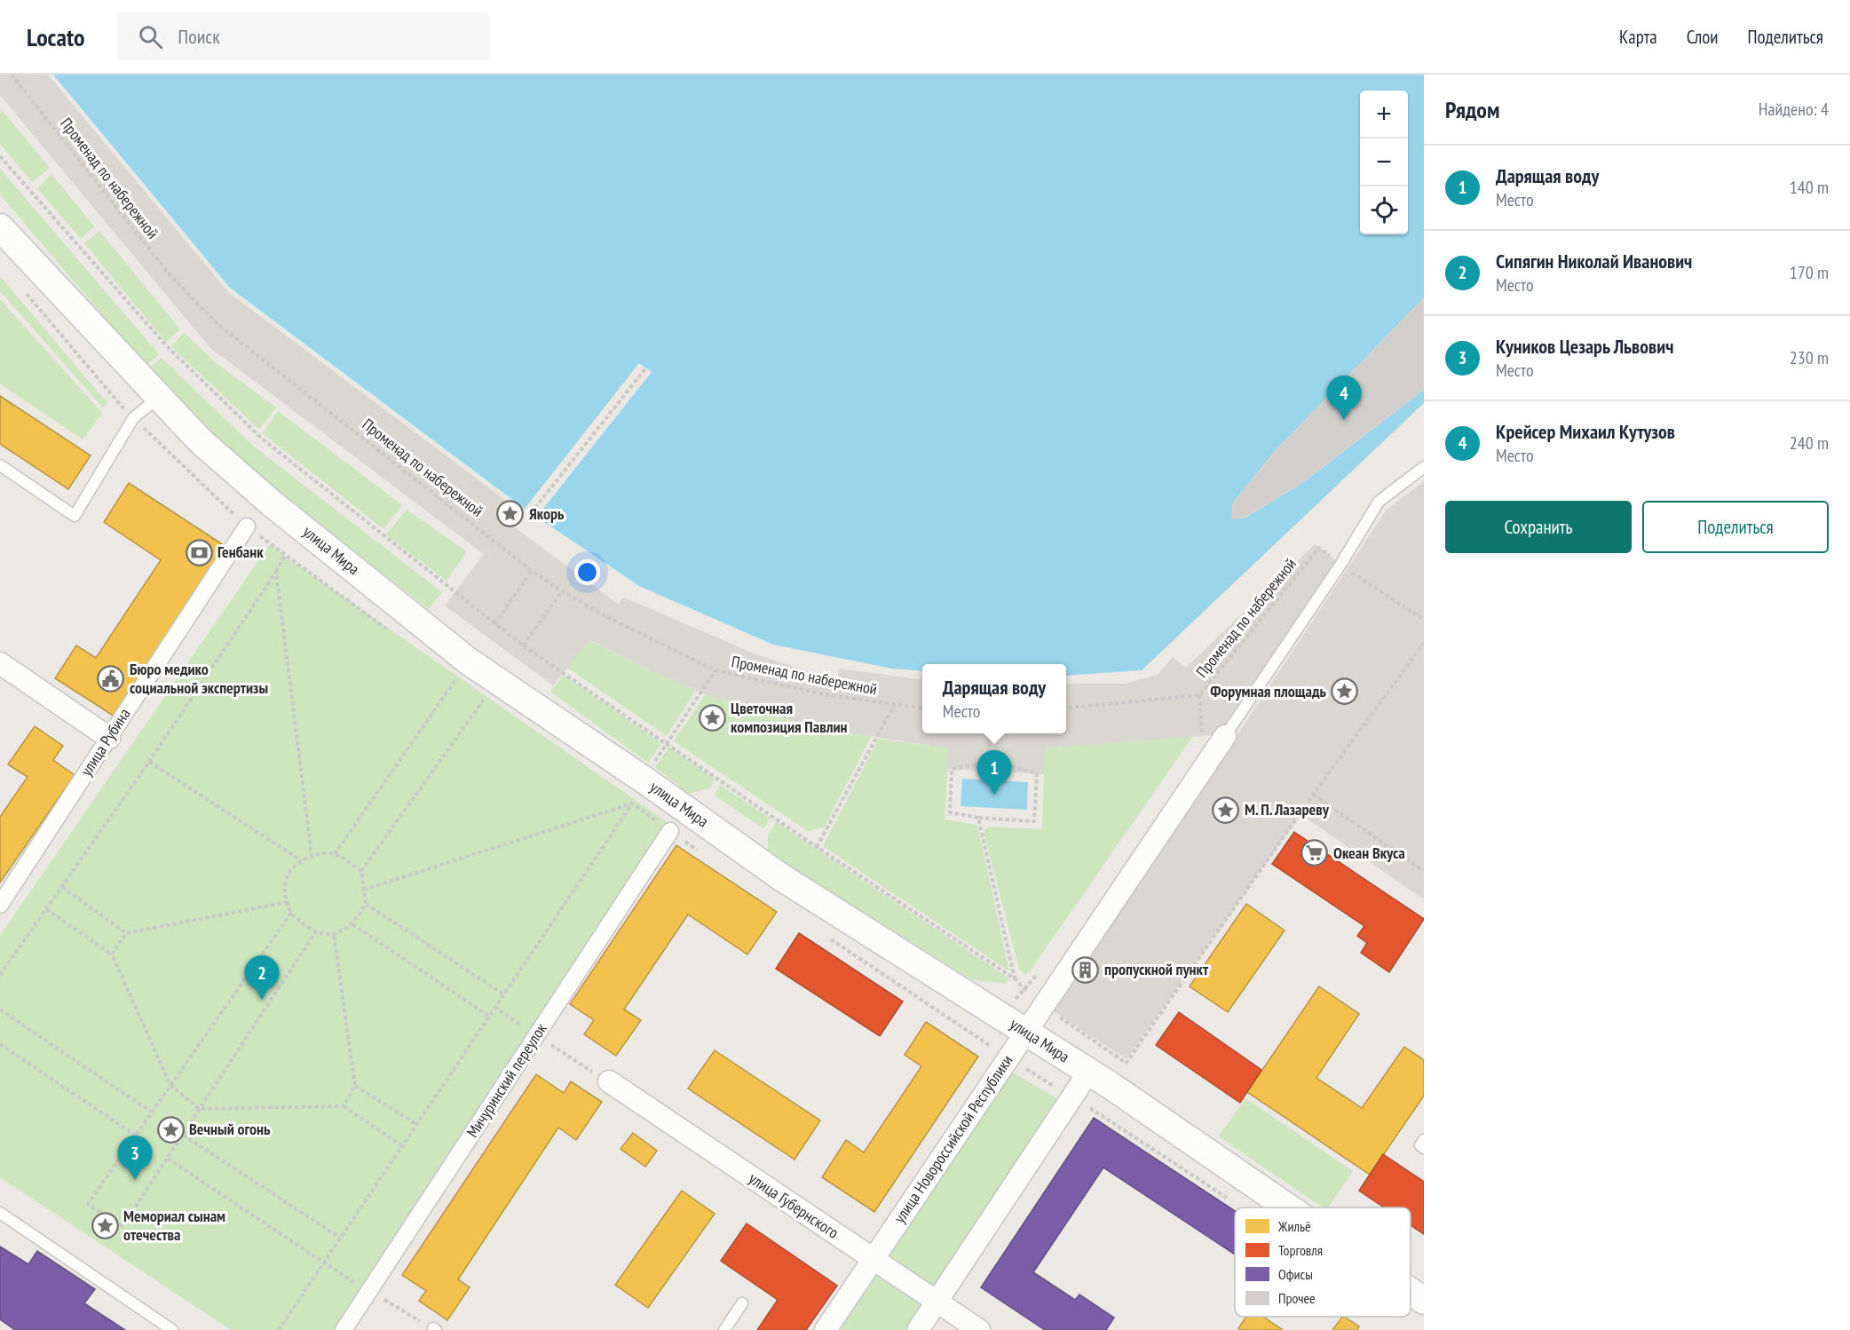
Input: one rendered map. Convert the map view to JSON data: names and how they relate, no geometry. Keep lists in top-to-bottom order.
{
  "streets": {
    "street": [
      "улица Мира",
      "улица Рубина",
      "Мичуринский переулок",
      "улица Новороссийской Республики",
      "улица Губернского"
    ],
    "path": ["Променад по набережной"]
  },
  "crossings": [
    ["улица Мира", "улица Новороссийской Республики"],
    ["улица Новороссийской Республики", "улица Губернского"]
  ],
  "places": {
    "place": [
      "Якорь",
      "Форумная площадь",
      "Цветочная композиция Павлин",
      "М. П. Лазареву",
      "Вечный огонь",
      "Мемориал сынам отечества"
    ],
    "bank": ["Генбанк"],
    "public building": ["Бюро медико социальной экспертизы"],
    "supermarket": ["Океан Вкуса"],
    "building": ["пропускной пункт"]
  },
  "legend": [
    "Жильё",
    "Торговля",
    "Офисы",
    "Прочее"
  ],
  "page": {
    "header": "Locato",
    "search": "Поиск",
    "nav": ["Карта", "Слои", "Поделиться"],
    "heading": ["Рядом", "Найдено: 4"],
    "map_buttons": ["+", "−"],
    "list": [
      {
        "mark": "1",
        "name": "Дарящая воду",
        "note": "Место",
        "value": "140 m"
      },
      {
        "mark": "2",
        "name": "Сипягин Николай Иванович",
        "note": "Место",
        "value": "170 m"
      },
      {
        "mark": "3",
        "name": "Куников Цезарь Львович",
        "note": "Место",
        "value": "230 m"
      },
      {
        "mark": "4",
        "name": "Крейсер Михаил Кутузов",
        "note": "Место",
        "value": "240 m"
      }
    ],
    "pins": [
      "4",
      "1",
      "2",
      "3"
    ],
    "buttons": ["Сохранить", "Поделиться"],
    "popup": ["Дарящая воду", "Место"]
  }
}
